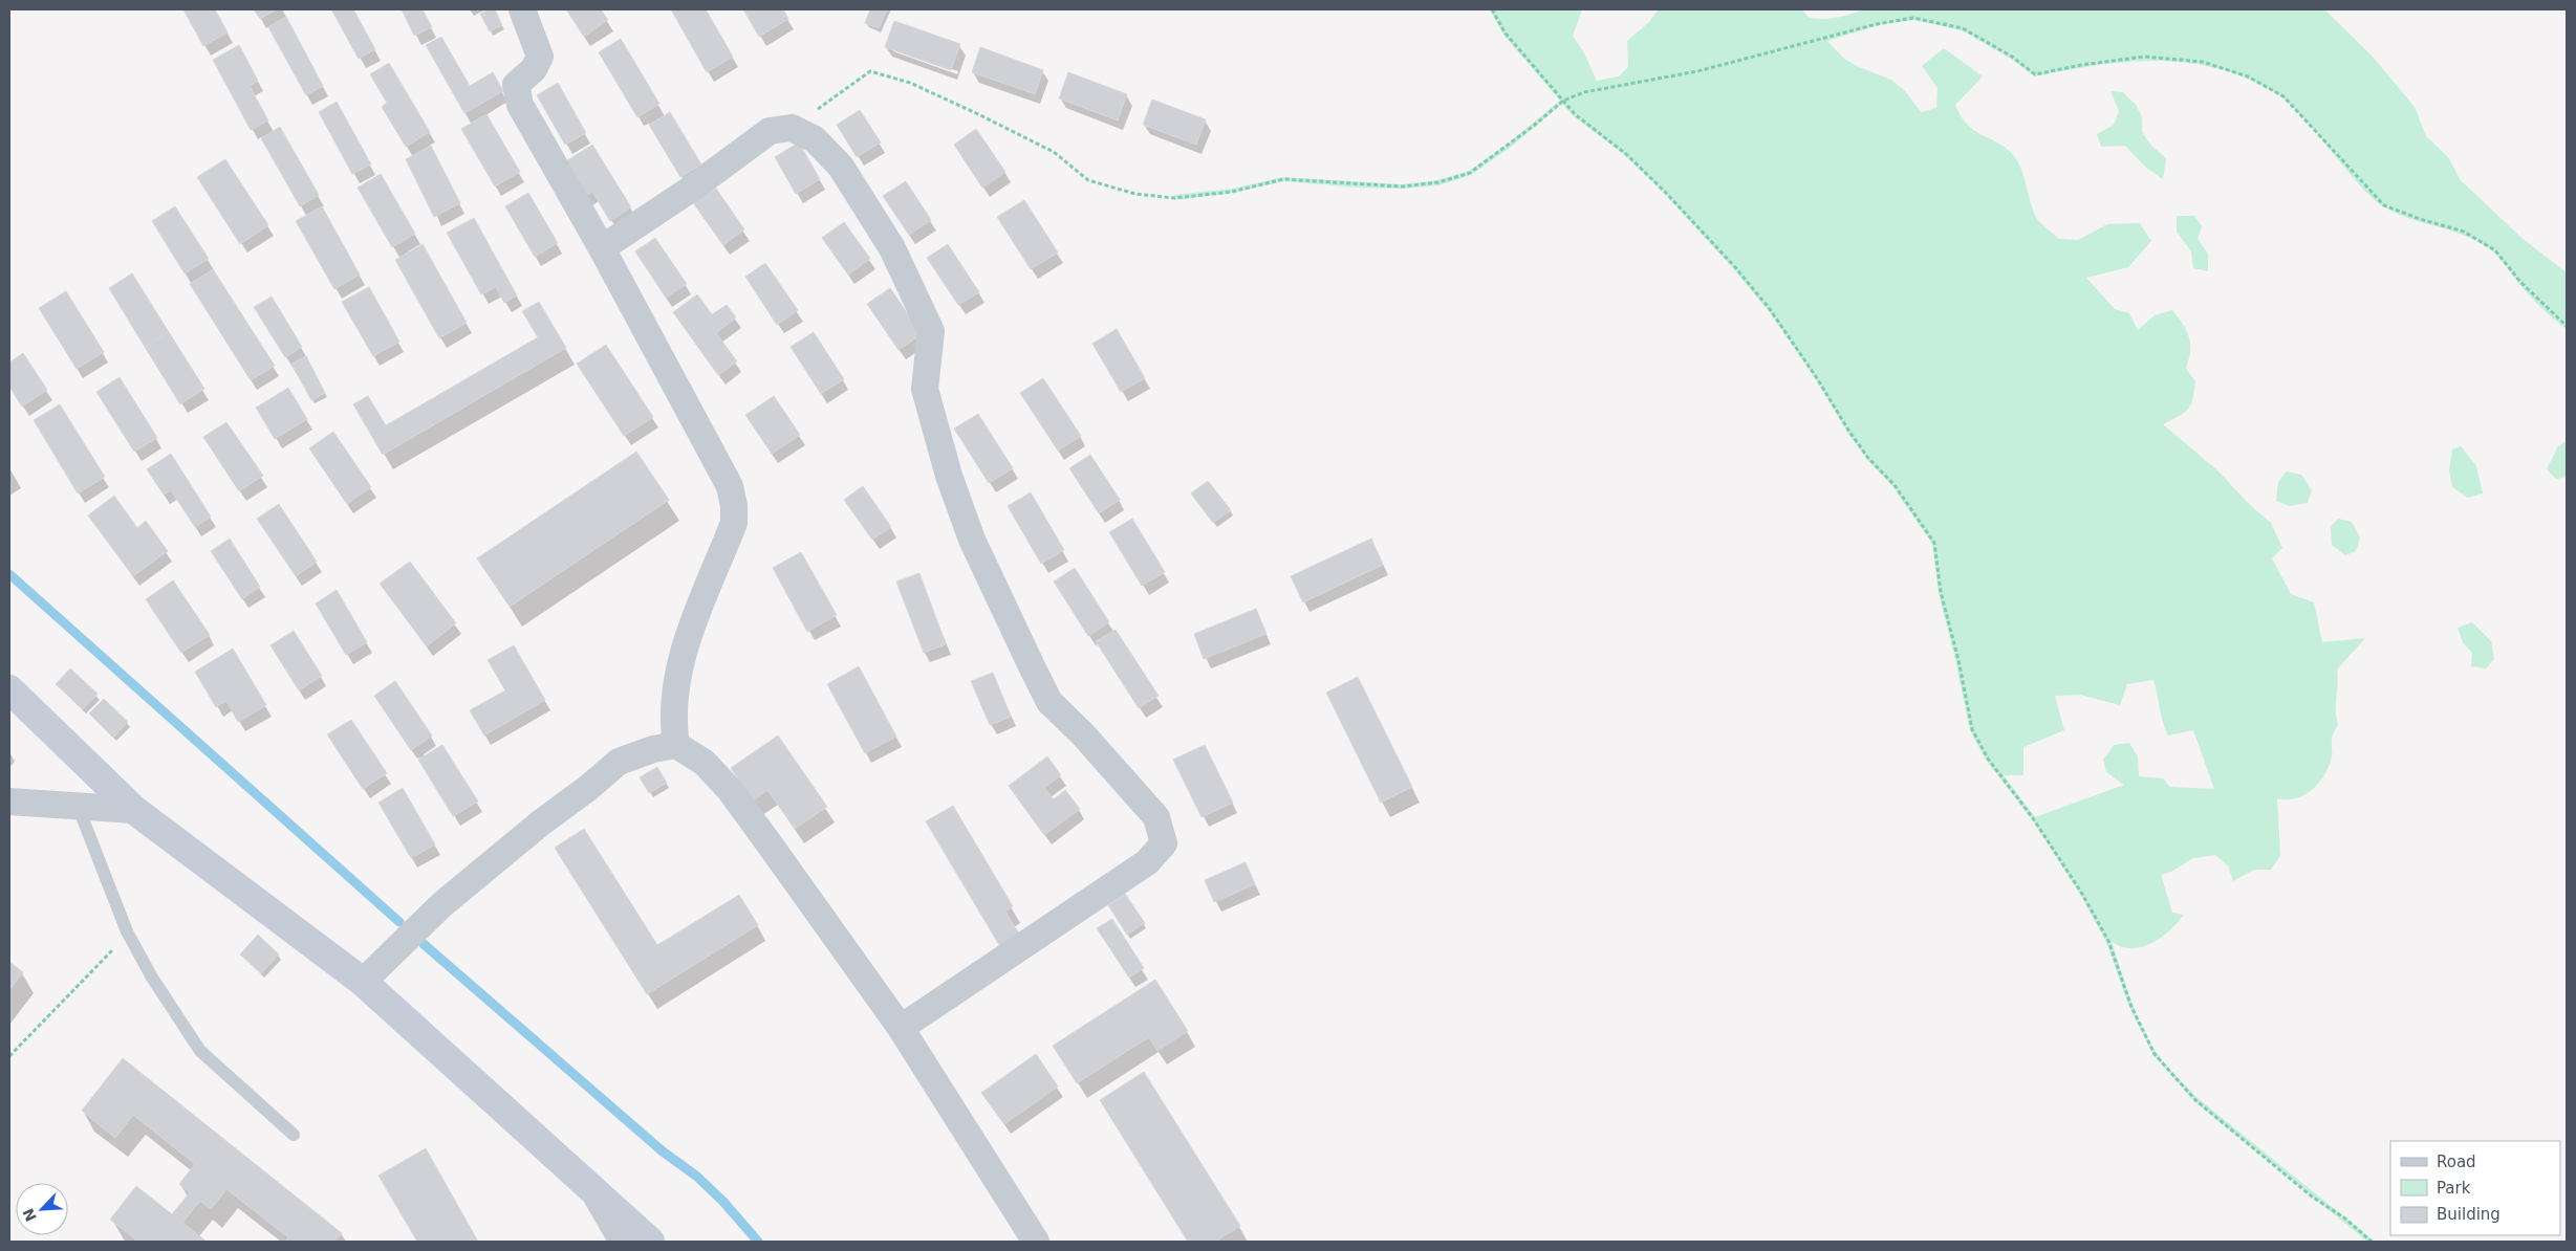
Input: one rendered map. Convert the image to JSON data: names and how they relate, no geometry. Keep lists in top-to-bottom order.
{
  "legend": ["Road", "Park", "Building"],
  "north": "bottom left"
}
